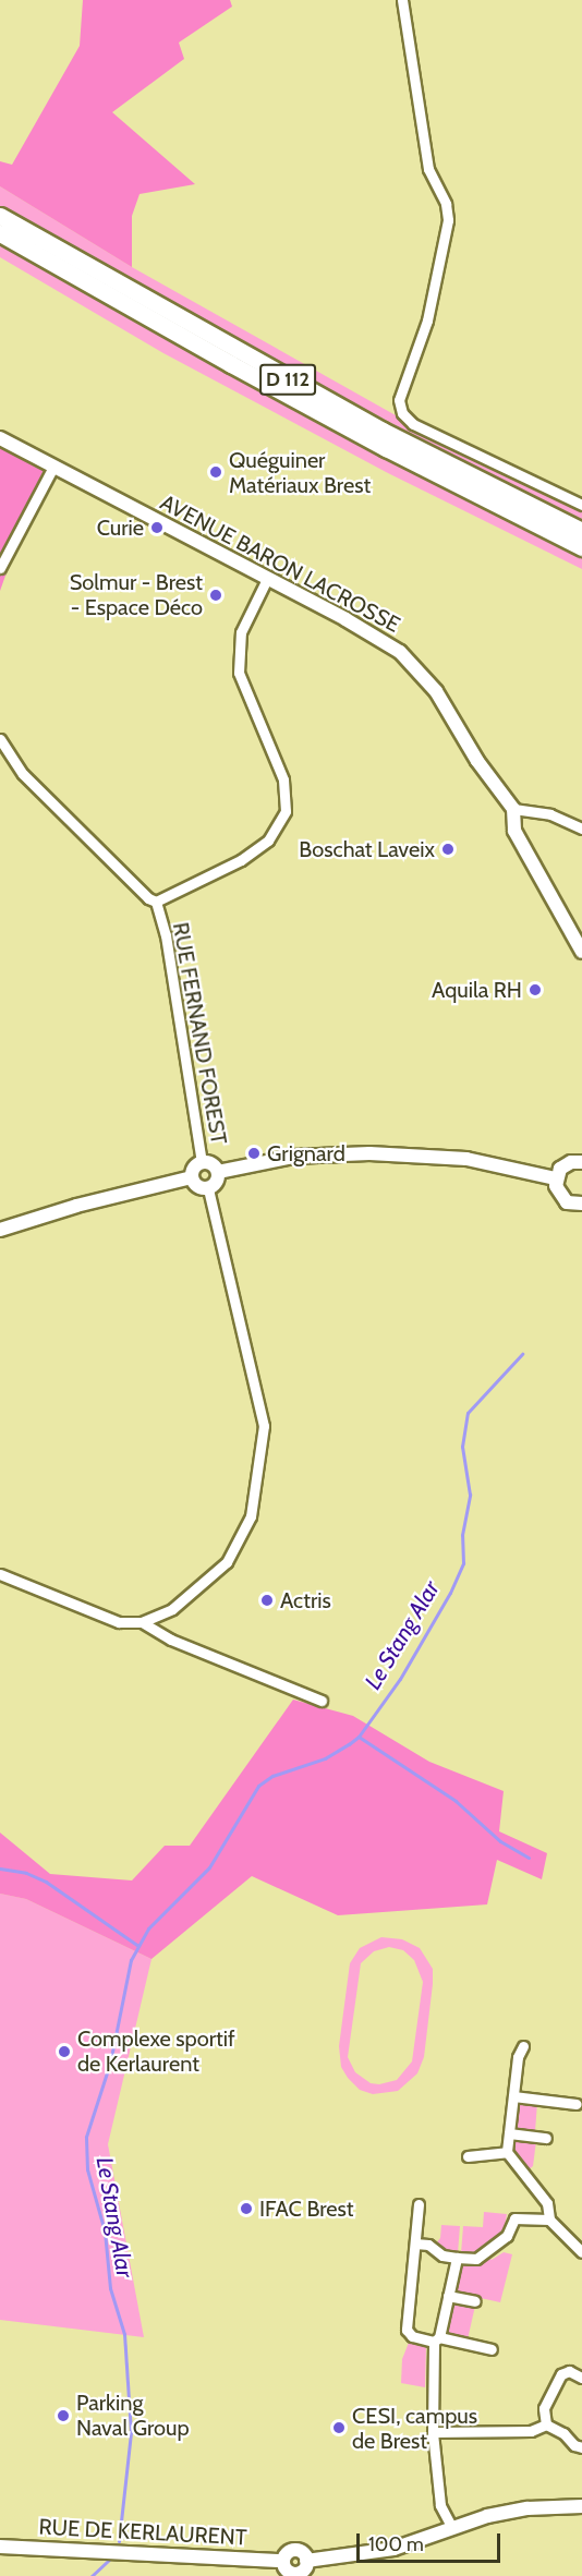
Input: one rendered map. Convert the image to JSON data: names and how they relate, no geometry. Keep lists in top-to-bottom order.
{
  "streets": {
    "highway": ["D 112"],
    "street": ["AVENUE BARON LACROSSE", "RUE FERNAND FOREST", "RUE DE KERLAURENT"]
  },
  "water": ["Le Stang Alar"],
  "places": [
    "Quéguiner Matériaux Brest",
    "Curie",
    "Solmur - Brest - Espace Déco",
    "Boschat Laveix",
    "Aquila RH",
    "Grignard",
    "Actris",
    "Complexe sportif de Kerlaurent",
    "IFAC Brest",
    "Parking Naval Group",
    "CESI, campus de Brest"
  ],
  "scale_bar": "100 m"
}
